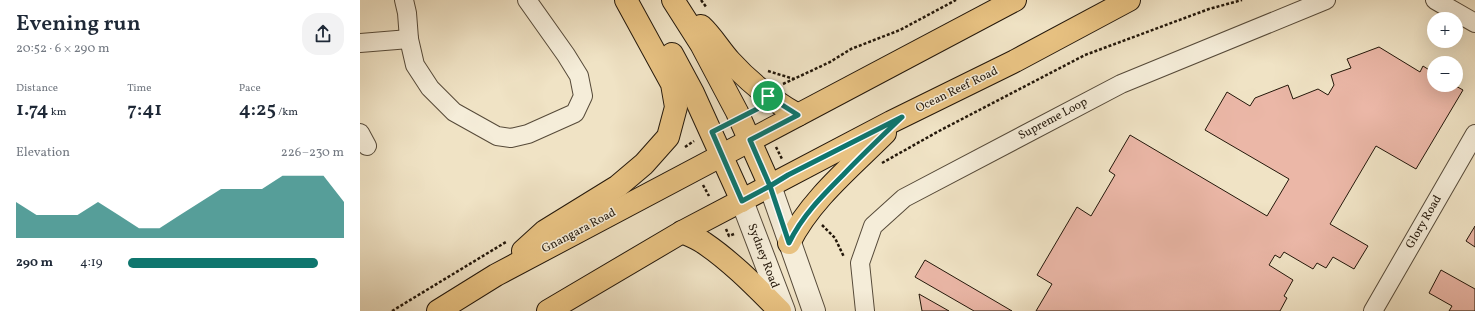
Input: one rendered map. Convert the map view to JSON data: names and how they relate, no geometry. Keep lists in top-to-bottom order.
{
  "streets": {
    "main road": ["Ocean Reef Road", "Gnangara Road"],
    "street": ["Supreme Loop", "Glory Road", "Sydney Road"]
  },
  "crossings": [
    ["Ocean Reef Road", "Sydney Road"]
  ],
  "page": {
    "heading": ["Evening run", "20:52 · 6 × 290 m"],
    "map_buttons": ["+", "−"],
    "stats": [
      ["Distance", "1.74 km"],
      ["Time", "7:41"],
      ["Pace", "4:25 /km"]
    ],
    "chart": ["Elevation", "226–230 m"],
    "list": [
      {
        "name": "290 m",
        "note": "4:19"
      }
    ]
  }
}
